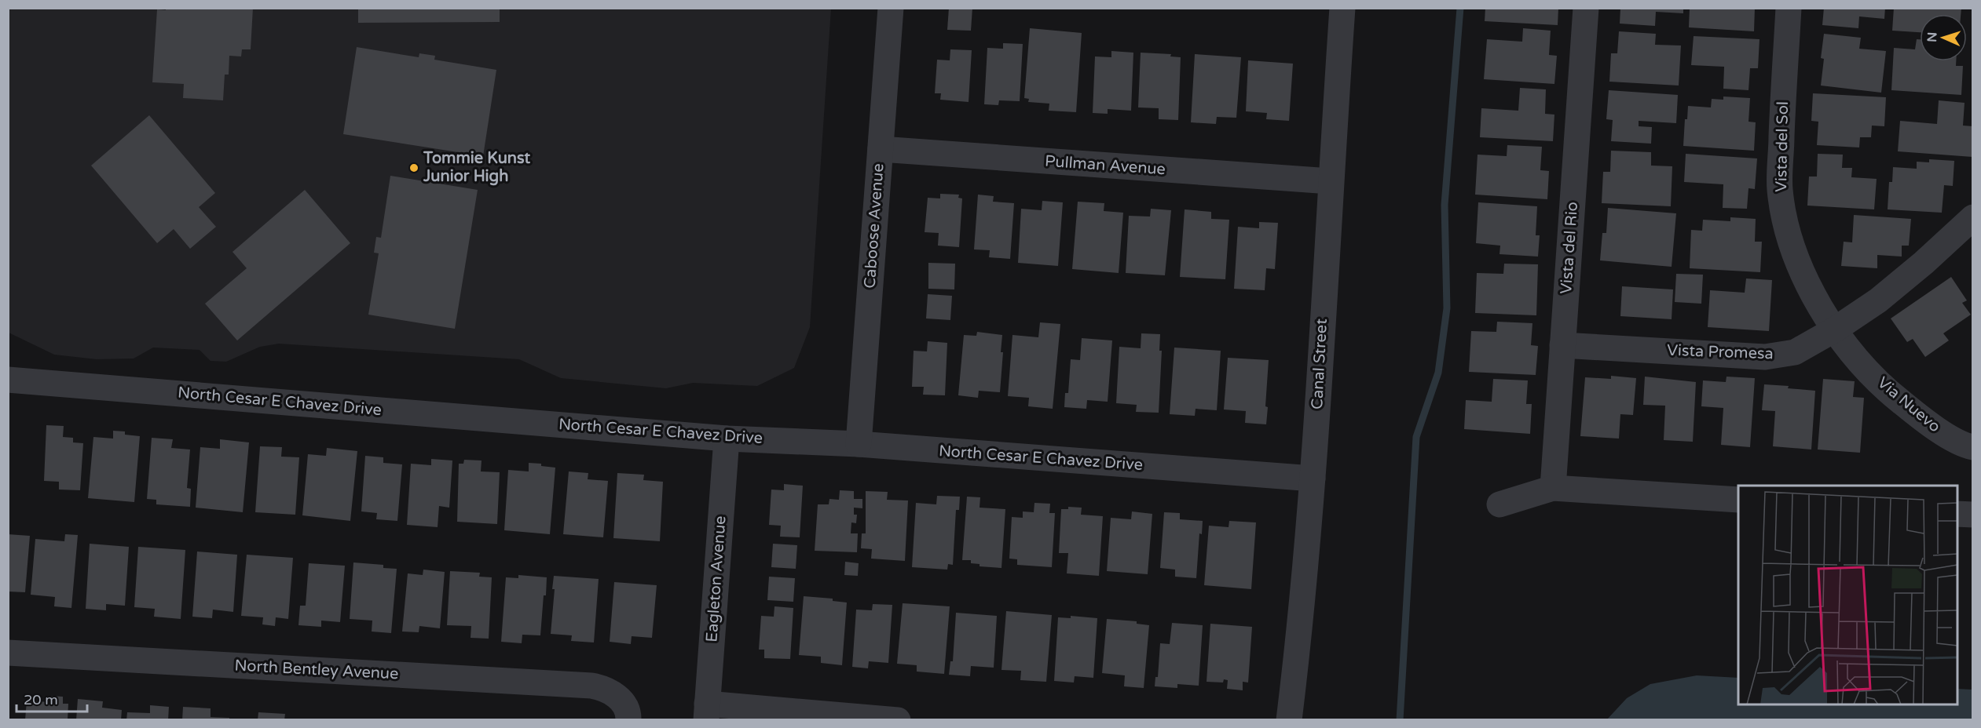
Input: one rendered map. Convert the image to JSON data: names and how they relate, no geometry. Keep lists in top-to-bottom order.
{
  "streets": {
    "street": [
      "Vista del Sol",
      "Pullman Avenue",
      "Caboose Avenue",
      "Vista del Rio",
      "Vista Promesa",
      "Canal Street",
      "North Cesar E Chavez Drive",
      "Via Nuevo",
      "Eagleton Avenue",
      "North Bentley Avenue"
    ]
  },
  "crossings": [
    ["Vista del Sol", "Vista Promesa"],
    ["Vista del Sol", "Via Nuevo"],
    ["Pullman Avenue", "Caboose Avenue"],
    ["Pullman Avenue", "Canal Street"],
    ["Caboose Avenue", "North Cesar E Chavez Drive"],
    ["Vista del Rio", "Vista Promesa"],
    ["Vista Promesa", "Via Nuevo"],
    ["Canal Street", "North Cesar E Chavez Drive"],
    ["North Cesar E Chavez Drive", "Eagleton Avenue"]
  ],
  "places": ["Tommie Kunst Junior High"],
  "scale_bar": "20 m",
  "north": "left"
}
